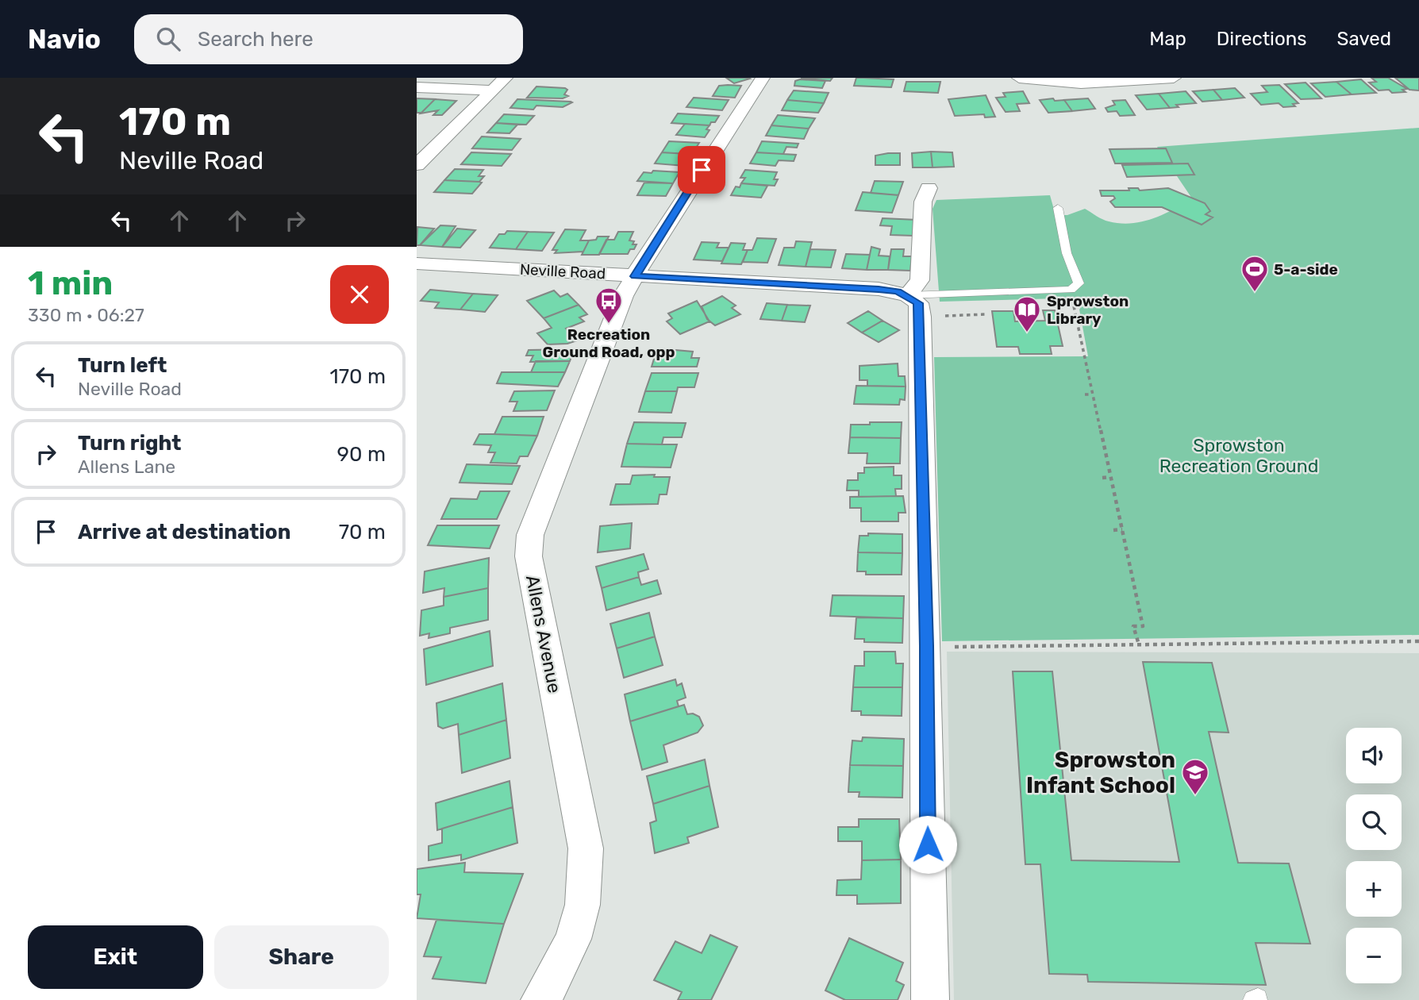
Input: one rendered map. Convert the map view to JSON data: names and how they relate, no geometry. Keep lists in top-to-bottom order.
{
  "streets": {
    "street": ["Neville Road", "Allens Avenue"]
  },
  "crossings": [
    ["Neville Road", "Allens Avenue"]
  ],
  "parks": ["Sprowston Recreation Ground"],
  "places": {
    "sports": ["5-a-side"],
    "bus stop": ["Recreation Ground Road, opp"],
    "library": ["Sprowston Library"],
    "school or university": ["Sprowston Infant School"]
  },
  "page": {
    "header": "Navio",
    "search": "Search here",
    "nav": ["Map", "Directions", "Saved"],
    "turn": ["170 m", "Neville Road"],
    "heading": ["1 min", "330 m · 06:27"],
    "list": [
      {
        "name": "Turn left",
        "note": "Neville Road",
        "value": "170 m"
      },
      {
        "name": "Turn right",
        "note": "Allens Lane",
        "value": "90 m"
      },
      {
        "name": "Arrive at destination",
        "value": "70 m"
      }
    ],
    "map_buttons": ["+", "−"],
    "buttons": ["Exit", "Share"]
  }
}
